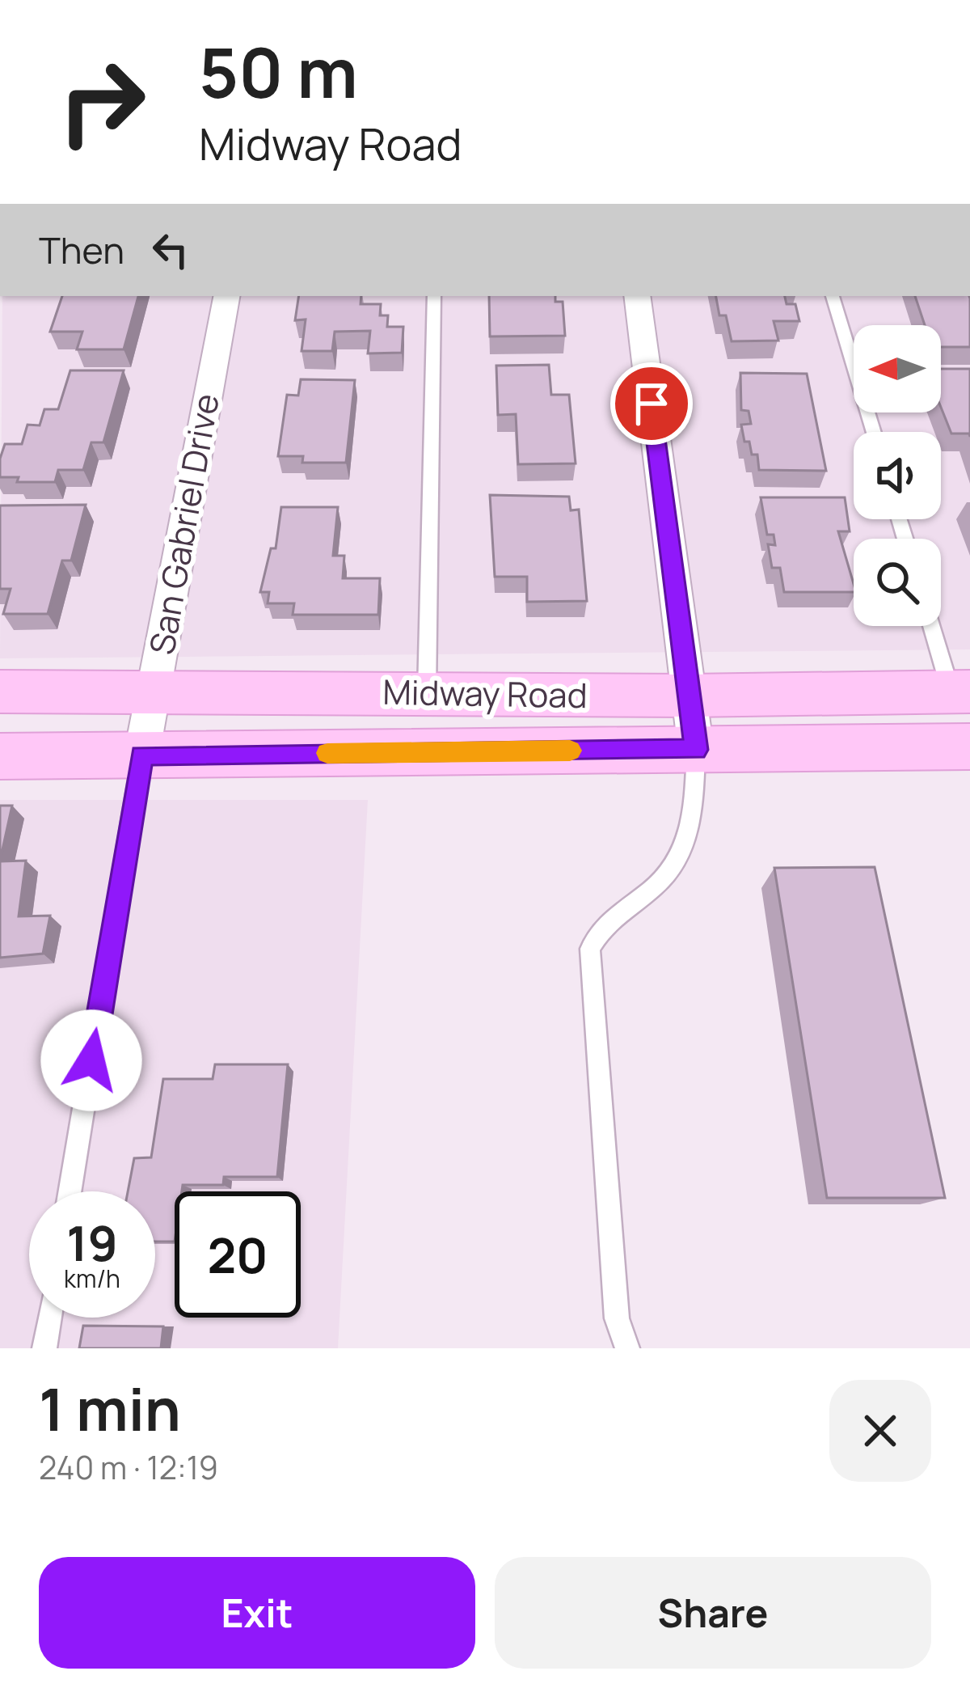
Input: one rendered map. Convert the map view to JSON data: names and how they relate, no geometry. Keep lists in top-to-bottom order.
{
  "streets": {
    "main road": ["Midway Road"],
    "street": ["San Gabriel Drive"]
  },
  "crossings": [
    ["San Gabriel Drive", "Midway Road"]
  ],
  "north": "left",
  "page": {
    "turn": ["50 m", "Midway Road"],
    "then": "Then",
    "speed": "19 km/h",
    "limit": "20",
    "heading": ["1 min", "240 m · 12:19"],
    "buttons": ["Exit", "Share"]
  }
}
